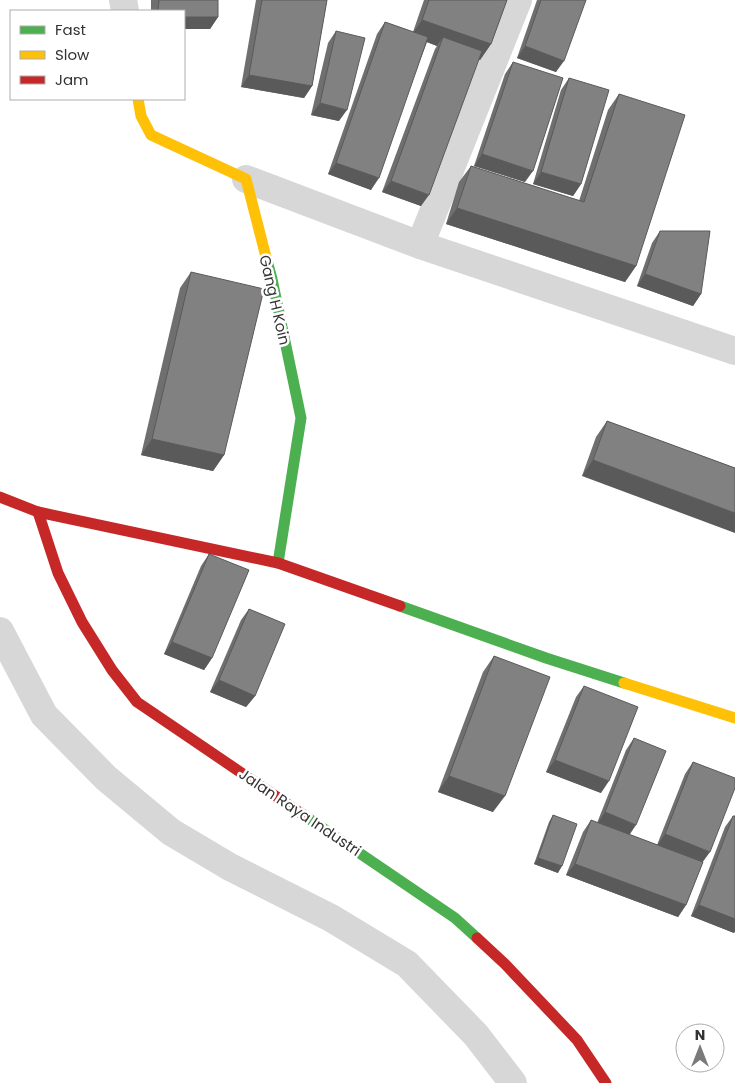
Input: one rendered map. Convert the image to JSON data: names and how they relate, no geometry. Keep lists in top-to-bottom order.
{
  "streets": {
    "street": ["Gang H Koin", "Jalan Raya Industri"]
  },
  "legend": ["Fast", "Slow", "Jam"],
  "north": "top"
}
